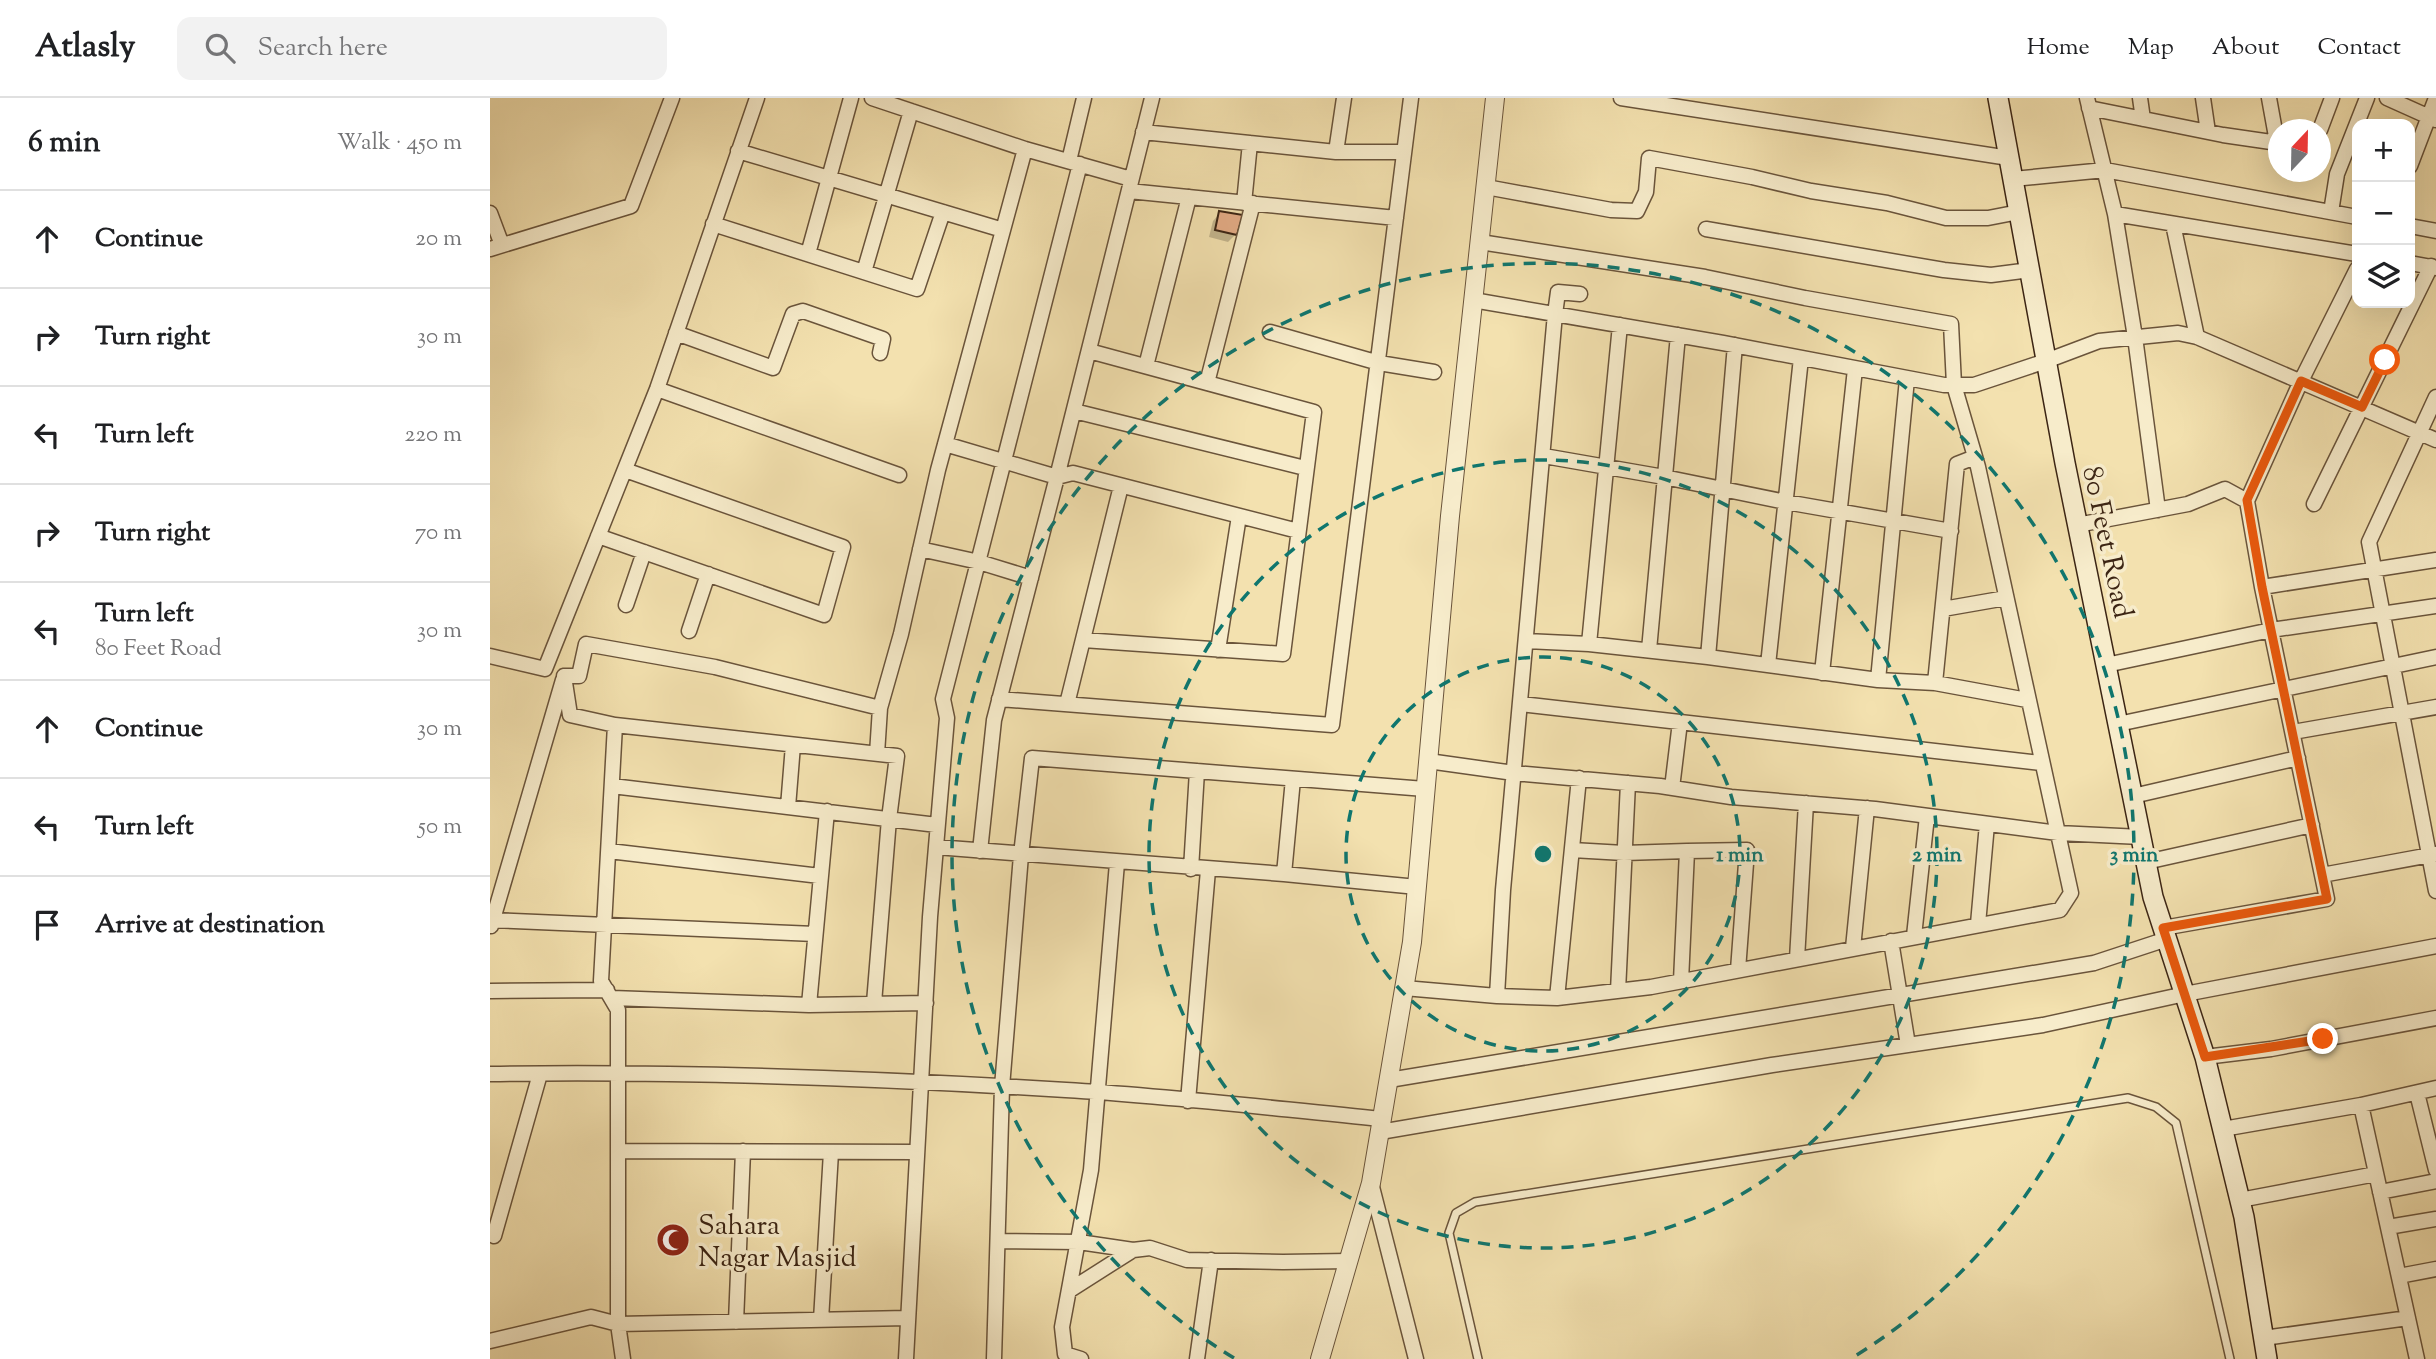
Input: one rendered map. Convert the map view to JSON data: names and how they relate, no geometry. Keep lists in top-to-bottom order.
{
  "streets": {
    "main road": ["80 Feet Road"]
  },
  "places": {
    "mosque": ["Sahara Nagar Masjid"]
  },
  "north": "top",
  "page": {
    "header": "Atlasly",
    "search": "Search here",
    "nav": [
      "Home",
      "Map",
      "About",
      "Contact"
    ],
    "heading": ["6 min", "Walk · 450 m"],
    "map_buttons": ["+", "−"],
    "list": [
      ["Continue", "20 m"],
      ["Turn right", "30 m"],
      ["Turn left", "220 m"],
      ["Turn right", "70 m"],
      ["Turn left", "80 Feet Road", "30 m"],
      ["Continue", "30 m"],
      ["Turn left", "50 m"],
      "Arrive at destination"
    ]
  },
  "rings": ["1 min", "2 min", "3 min"]
}
